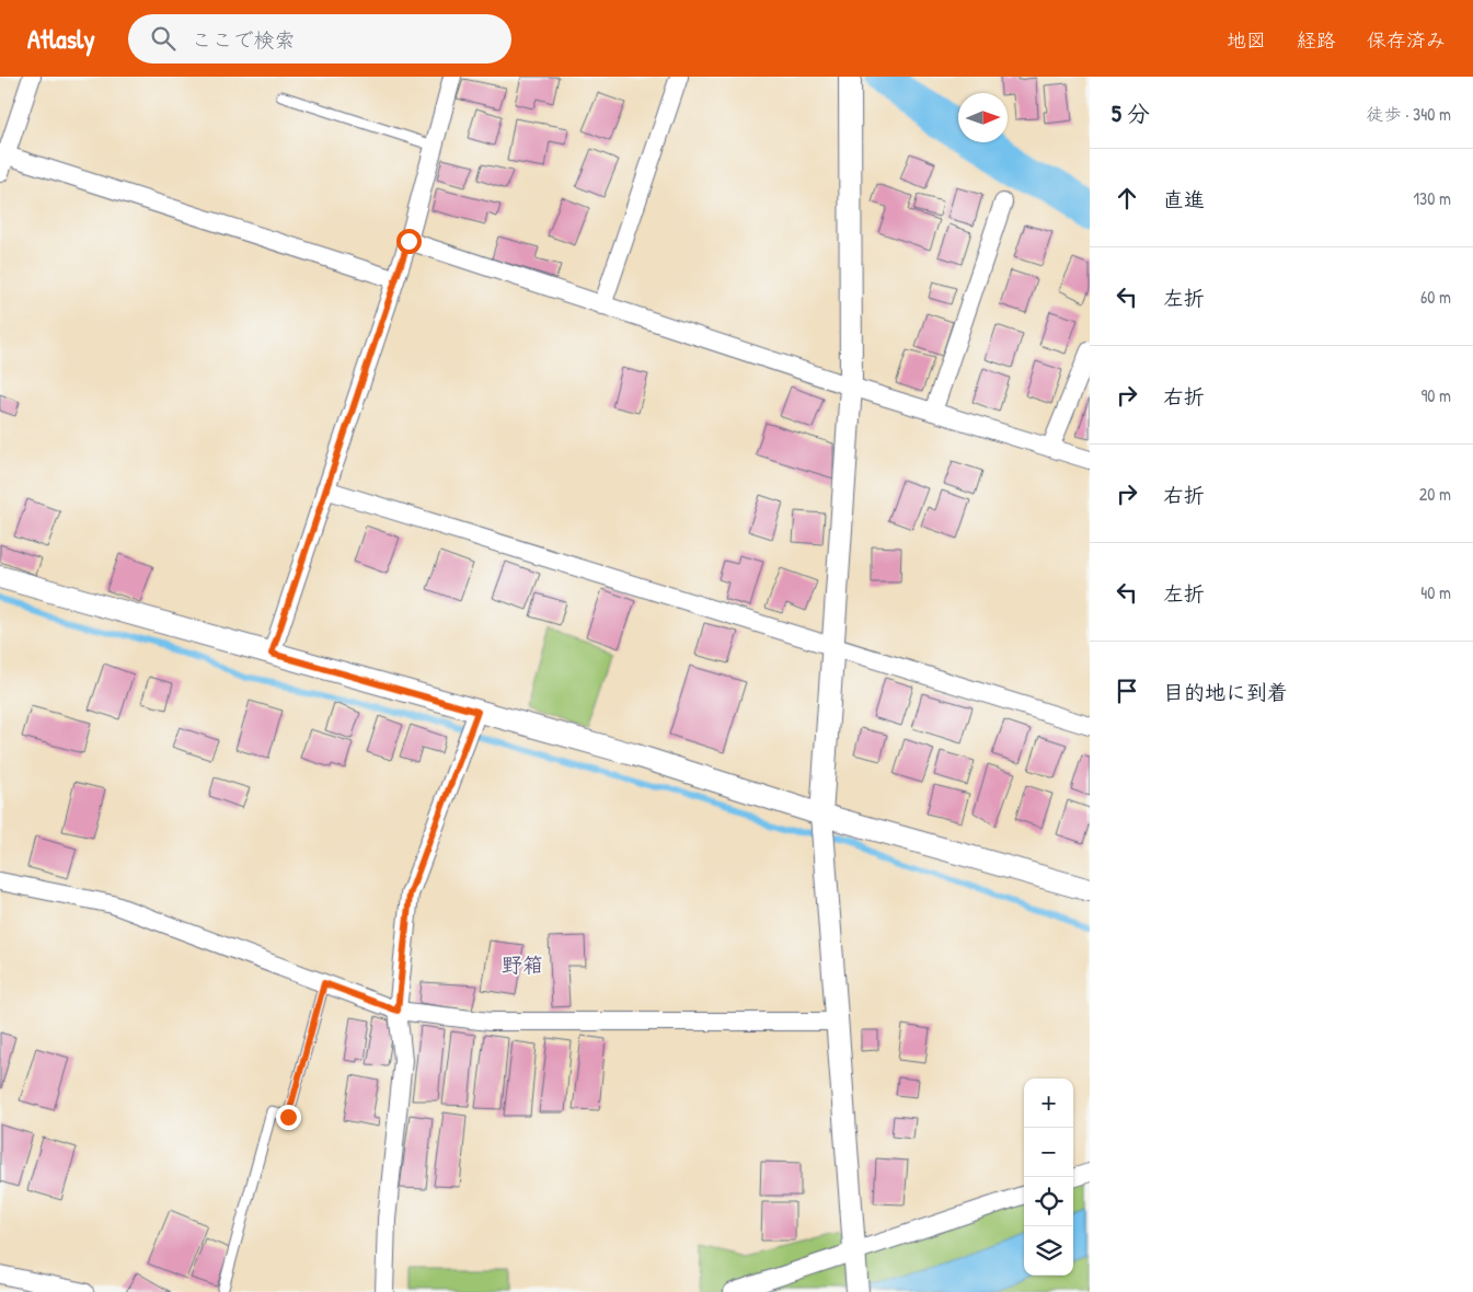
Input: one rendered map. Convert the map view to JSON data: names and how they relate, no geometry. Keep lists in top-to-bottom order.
{
  "districts": ["野箱"],
  "north": "right",
  "page": {
    "header": "Atlasly",
    "search": "ここで検索",
    "nav": ["地図", "経路", "保存済み"],
    "heading": ["5 分", "徒歩 · 340 m"],
    "list": [
      ["直進", "130 m"],
      ["左折", "60 m"],
      ["右折", "90 m"],
      ["右折", "20 m"],
      ["左折", "40 m"],
      "目的地に到着"
    ],
    "map_buttons": ["+", "−"]
  }
}
